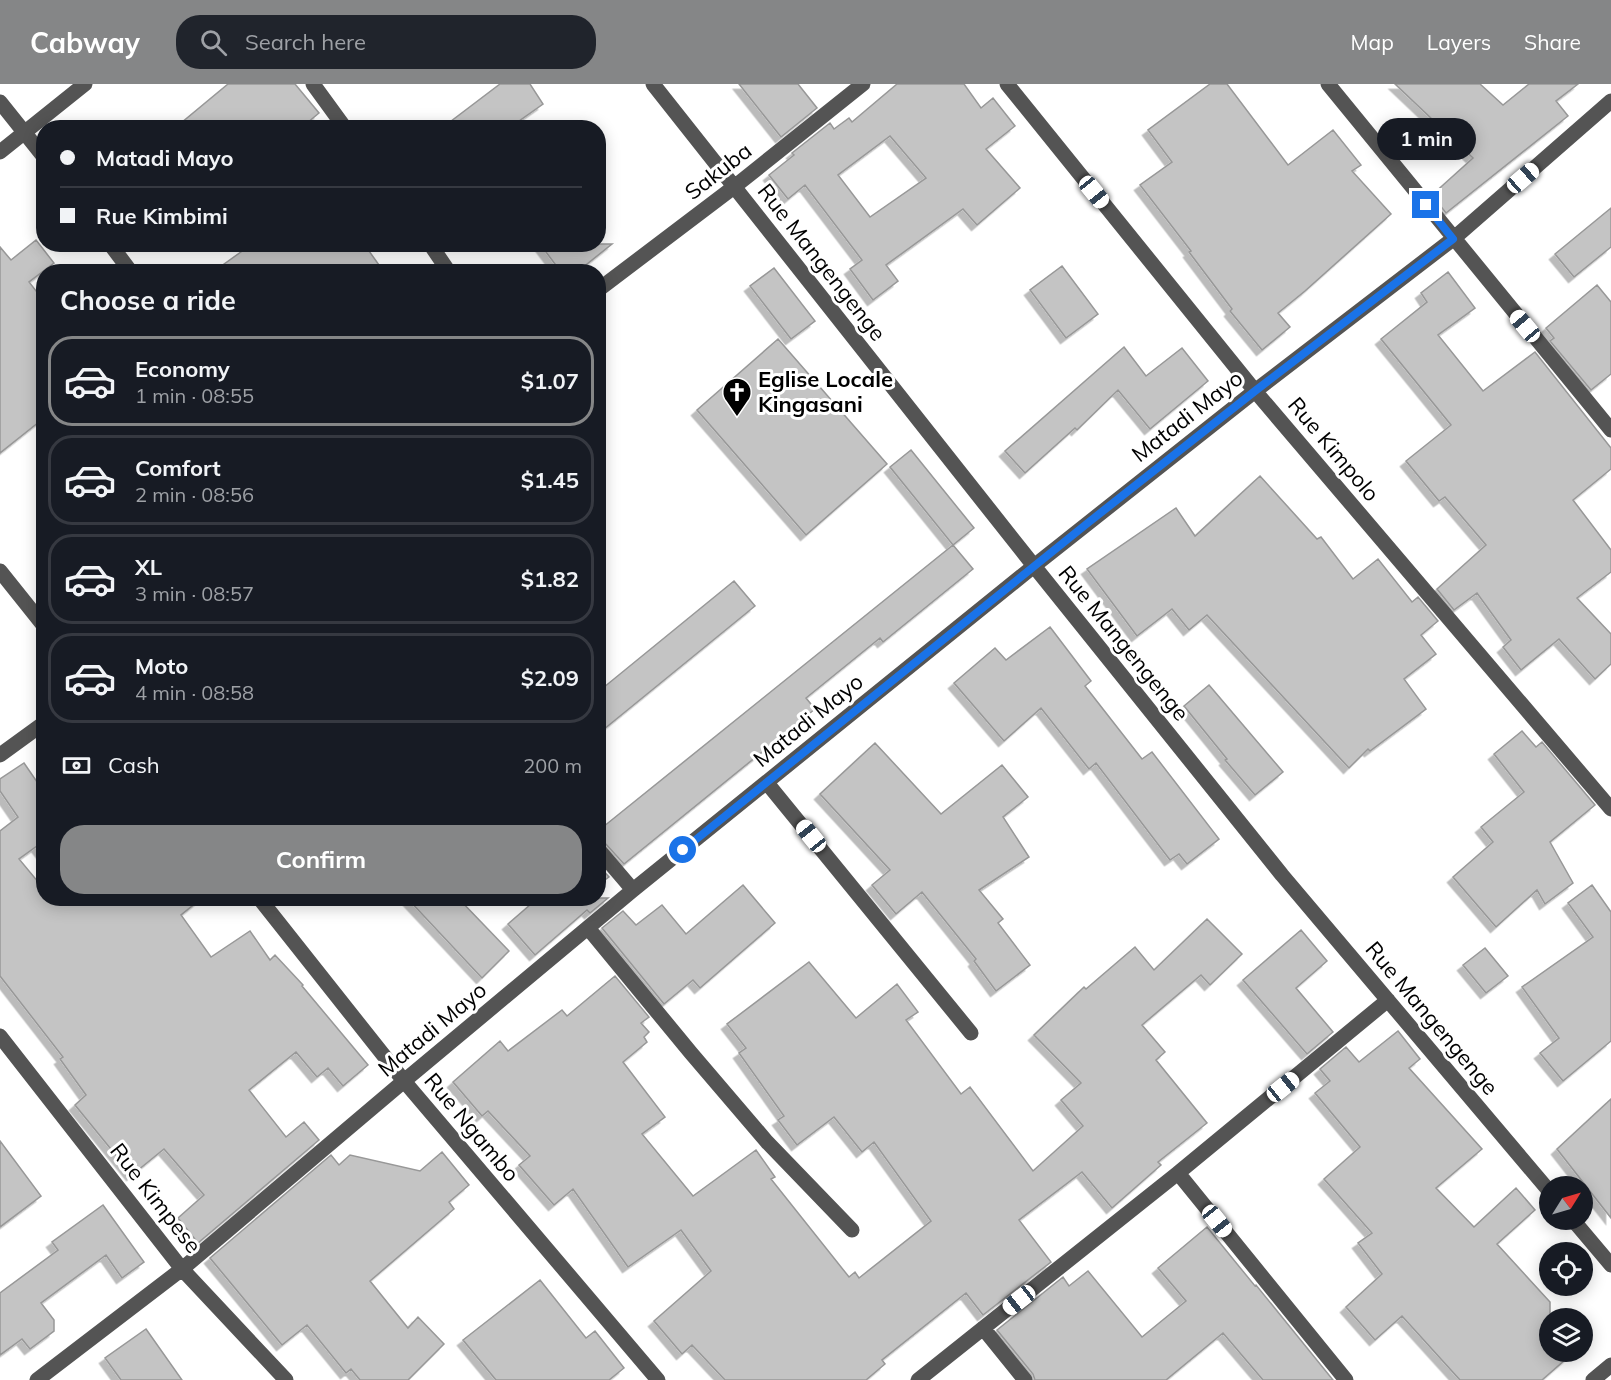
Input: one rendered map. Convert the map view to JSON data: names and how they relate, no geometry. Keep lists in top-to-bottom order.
{
  "streets": {
    "street": [
      "Sakuba",
      "Rue Mangengenge",
      "Matadi Mayo",
      "Rue Kimpolo",
      "Rue Ngambo",
      "Rue Kimpese"
    ]
  },
  "crossings": [
    ["Sakuba", "Rue Mangengenge"],
    ["Rue Mangengenge", "Matadi Mayo"],
    ["Matadi Mayo", "Rue Kimpolo"],
    ["Matadi Mayo", "Rue Ngambo"],
    ["Matadi Mayo", "Rue Kimpese"]
  ],
  "places": {
    "church": ["Eglise Locale Kingasani"]
  },
  "north": "top right",
  "page": {
    "header": "Cabway",
    "search": "Search here",
    "nav": ["Map", "Layers", "Share"],
    "bubble": "1 min",
    "banner": ["Matadi Mayo", "Rue Kimbimi"],
    "heading": "Choose a ride",
    "list": [
      {
        "name": "Economy",
        "note": "1 min · 08:55",
        "value": "$1.07"
      },
      {
        "name": "Comfort",
        "note": "2 min · 08:56",
        "value": "$1.45"
      },
      {
        "name": "XL",
        "note": "3 min · 08:57",
        "value": "$1.82"
      },
      {
        "name": "Moto",
        "note": "4 min · 08:58",
        "value": "$2.09"
      }
    ],
    "pay": ["Cash", "200 m"],
    "buttons": "Confirm"
  }
}
